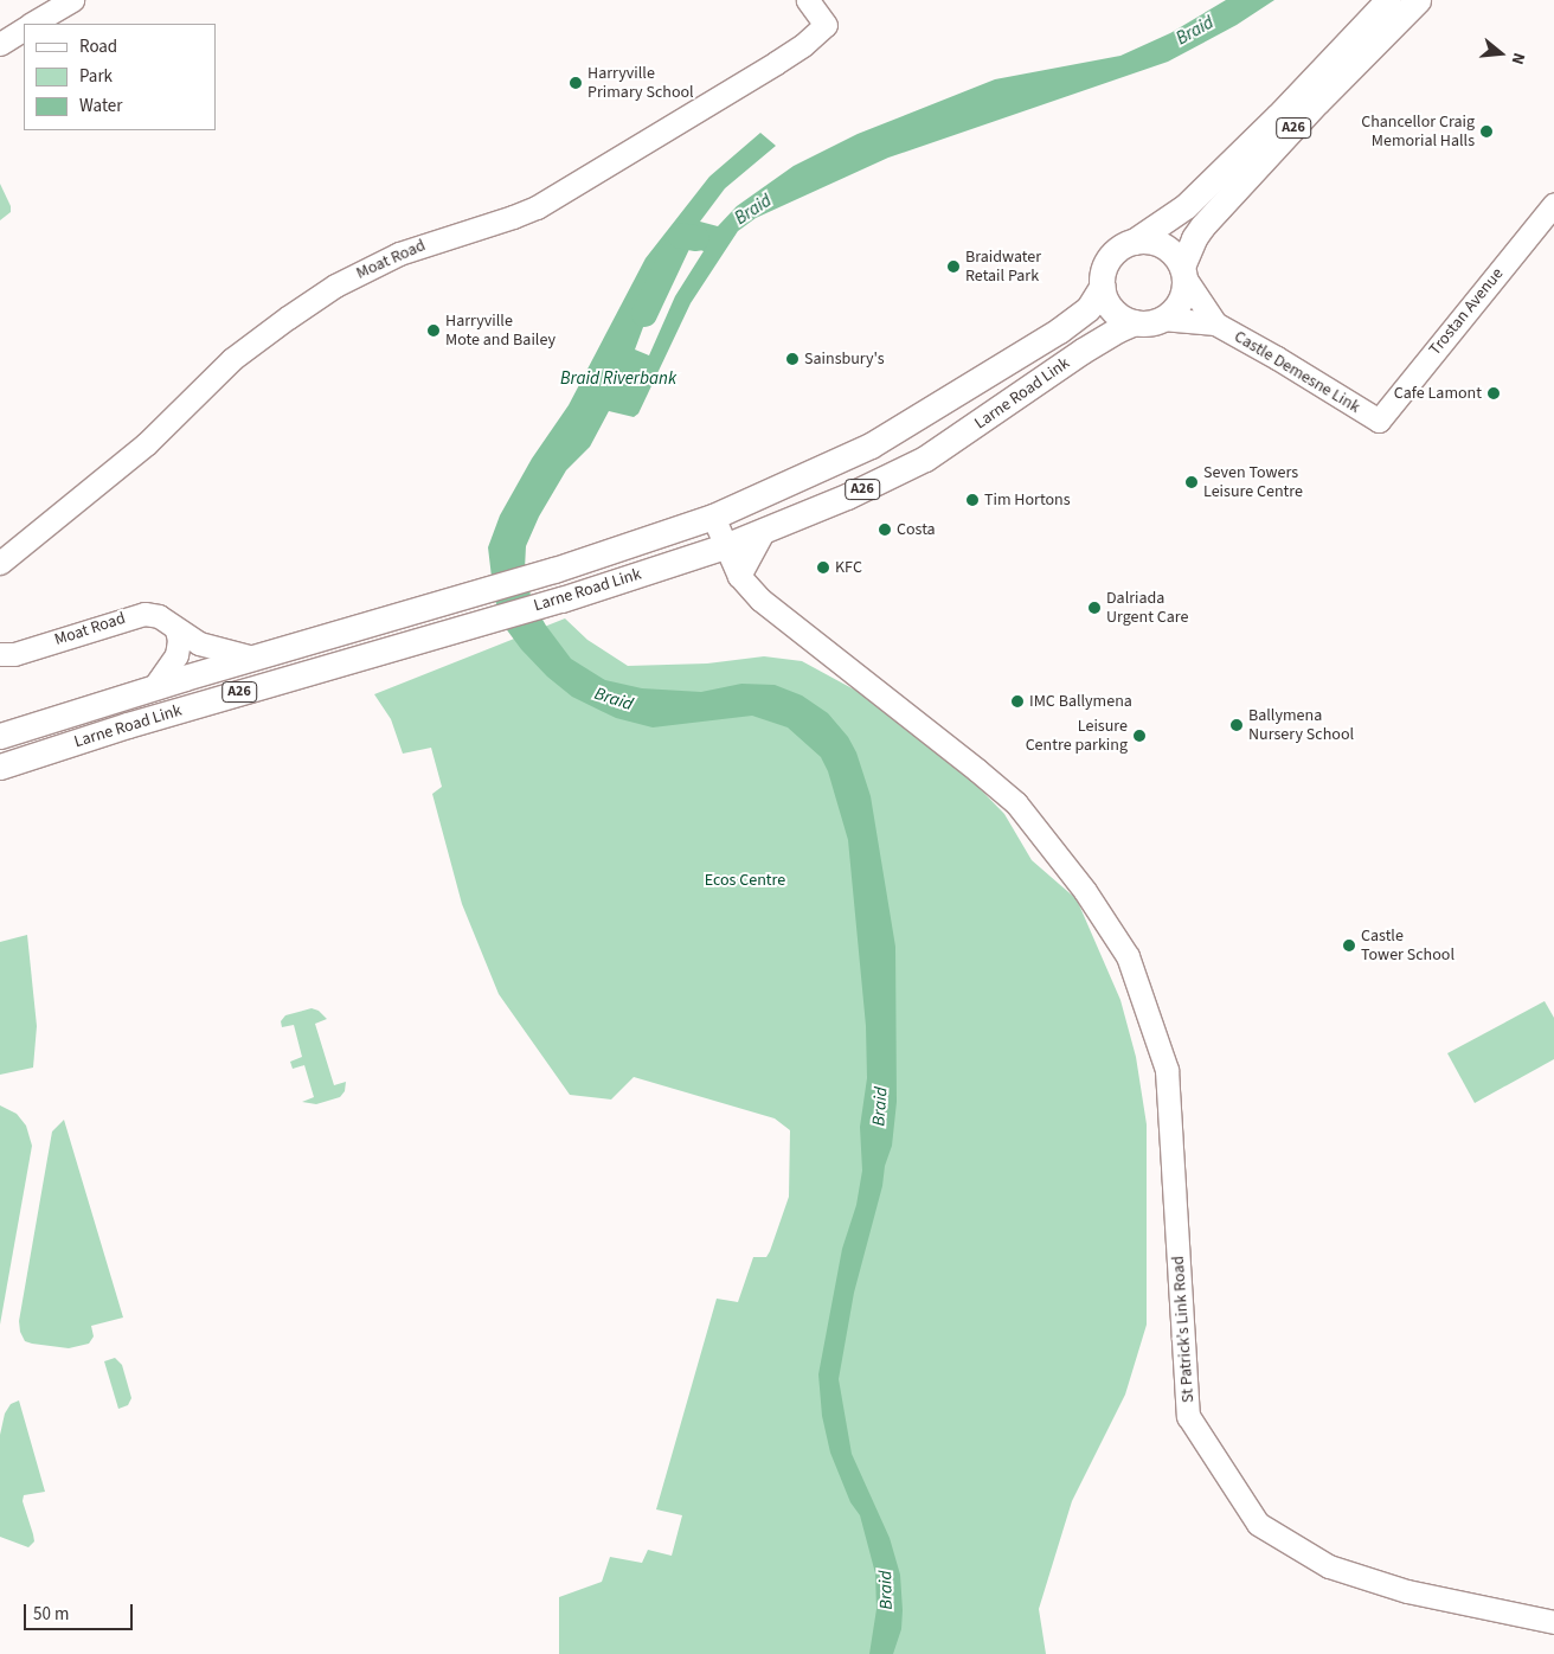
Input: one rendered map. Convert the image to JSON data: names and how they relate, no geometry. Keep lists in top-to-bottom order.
{
  "streets": {
    "main road": ["A26", "Larne Road Link"],
    "street": [
      "Moat Road",
      "Trostan Avenue",
      "Castle Demesne Link",
      "St Patrick’s Link Road"
    ]
  },
  "crossings": [
    ["A26", "Castle Demesne Link"],
    ["A26", "Larne Road Link"],
    ["Moat Road", "Larne Road Link"],
    ["Trostan Avenue", "Castle Demesne Link"],
    ["Castle Demesne Link", "Larne Road Link"],
    ["Larne Road Link", "St Patrick’s Link Road"]
  ],
  "water": ["Braid", "Braid Riverbank"],
  "parks": ["Ecos Centre"],
  "places": [
    "Harryville Primary School",
    "Chancellor Craig Memorial Halls",
    "Braidwater Retail Park",
    "Harryville Mote and Bailey",
    "Sainsbury's",
    "Cafe Lamont",
    "Seven Towers Leisure Centre",
    "Tim Hortons",
    "Costa",
    "KFC",
    "Dalriada Urgent Care",
    "IMC Ballymena",
    "Ballymena Nursery School",
    "Leisure Centre parking",
    "Castle Tower School"
  ],
  "legend": ["Road", "Park", "Water"],
  "scale_bar": "50 m",
  "north": "right"
}
